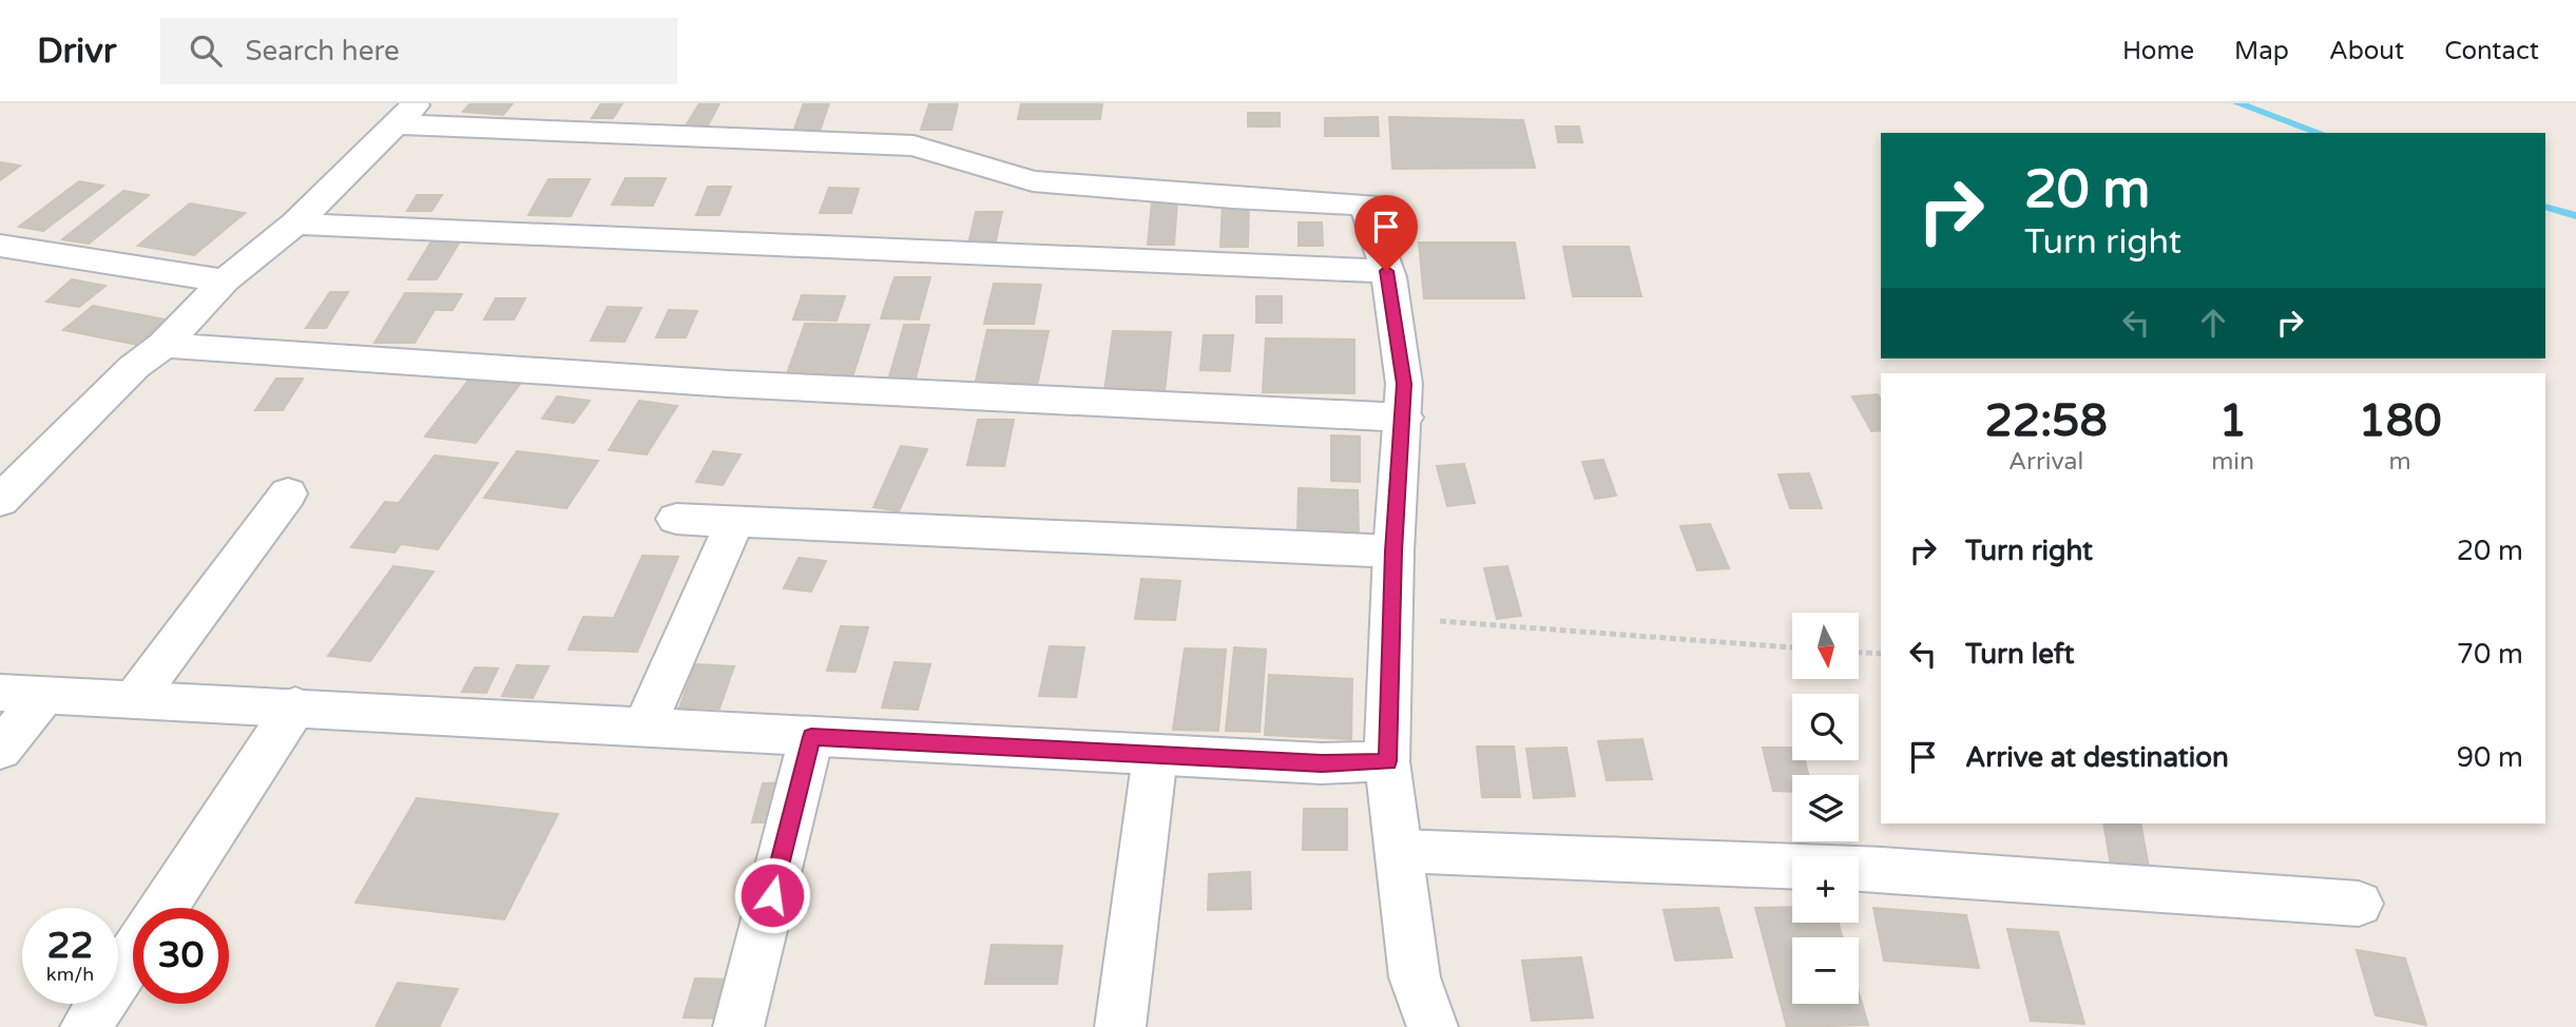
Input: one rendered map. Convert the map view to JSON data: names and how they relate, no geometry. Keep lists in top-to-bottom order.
{
  "north": "bottom",
  "page": {
    "header": "Drivr",
    "search": "Search here",
    "nav": [
      "Home",
      "Map",
      "About",
      "Contact"
    ],
    "turn": ["20 m", "Turn right"],
    "eta": [
      "22:58",
      "Arrival",
      "1",
      "min",
      "180",
      "m"
    ],
    "list": [
      {
        "name": "Turn right",
        "value": "20 m"
      },
      {
        "name": "Turn left",
        "value": "70 m"
      },
      {
        "name": "Arrive at destination",
        "value": "90 m"
      }
    ],
    "map_buttons": ["+", "−"],
    "speed": "22 km/h",
    "limit": "30"
  }
}
